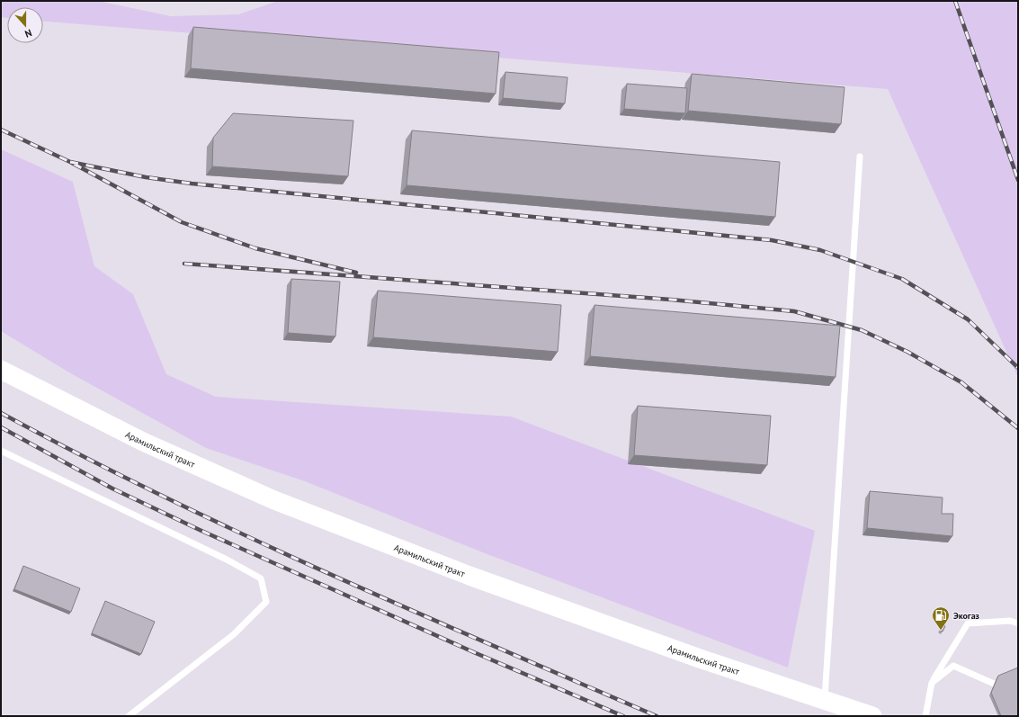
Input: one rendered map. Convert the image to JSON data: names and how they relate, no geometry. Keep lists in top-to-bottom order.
{
  "streets": {
    "main road": ["Арамильский тракт"]
  },
  "places": {
    "fuel station": ["Экогаз"]
  },
  "north": "bottom"
}
